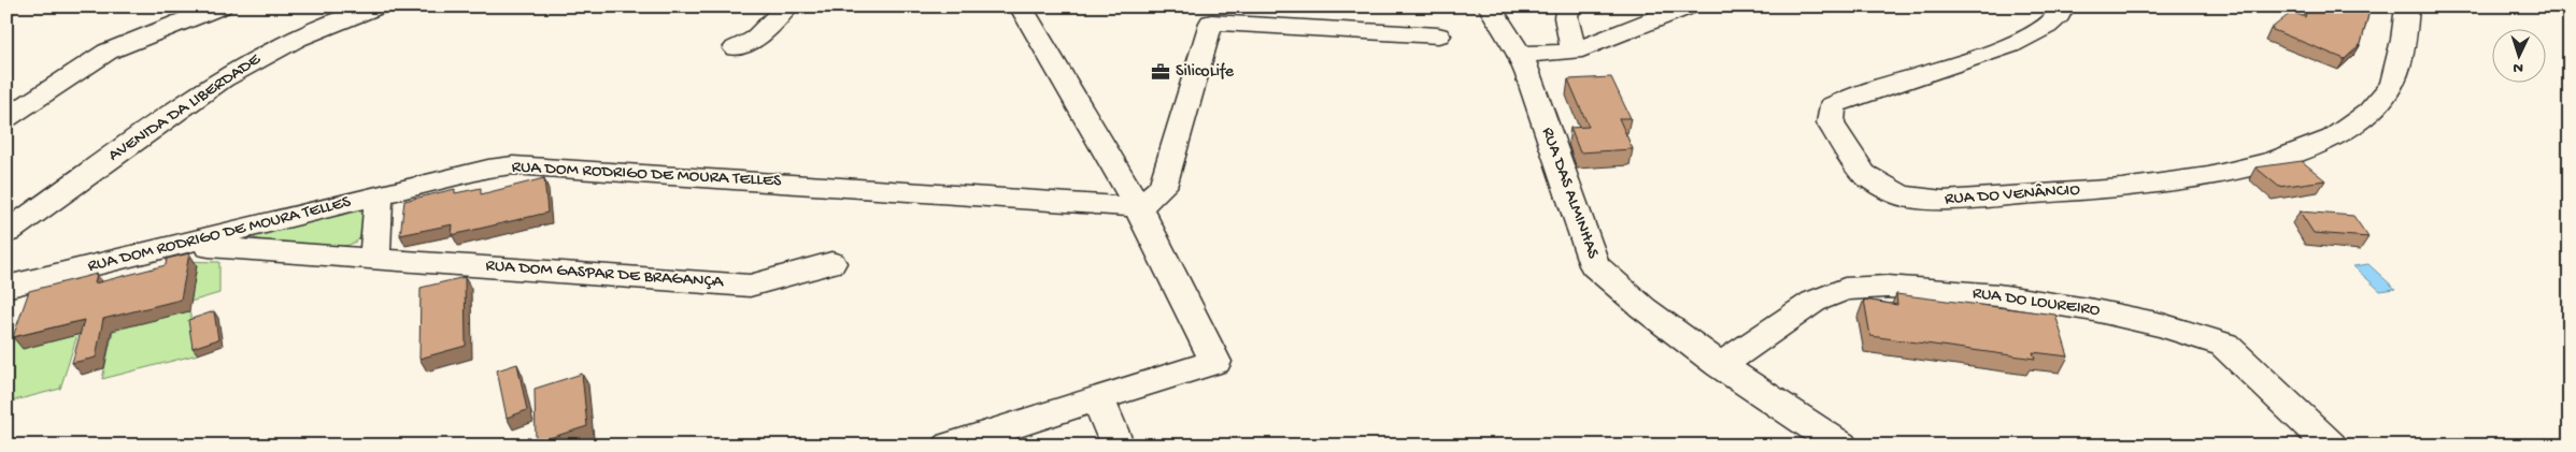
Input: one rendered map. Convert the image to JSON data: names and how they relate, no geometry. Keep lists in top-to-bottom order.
{
  "streets": {
    "street": [
      "AVENIDA DA LIBERDADE",
      "RUA DOM RODRIGO DE MOURA TELLES",
      "RUA DAS ALMINHAS",
      "RUA DO VENÂNCIO",
      "RUA DOM GASPAR DE BRAGANÇA",
      "RUA DO LOUREIRO"
    ]
  },
  "crossings": [
    ["RUA DOM RODRIGO DE MOURA TELLES", "RUA DOM GASPAR DE BRAGANÇA"],
    ["RUA DAS ALMINHAS", "RUA DO LOUREIRO"]
  ],
  "places": {
    "office": ["SilicoLife"]
  },
  "north": "bottom"
}
